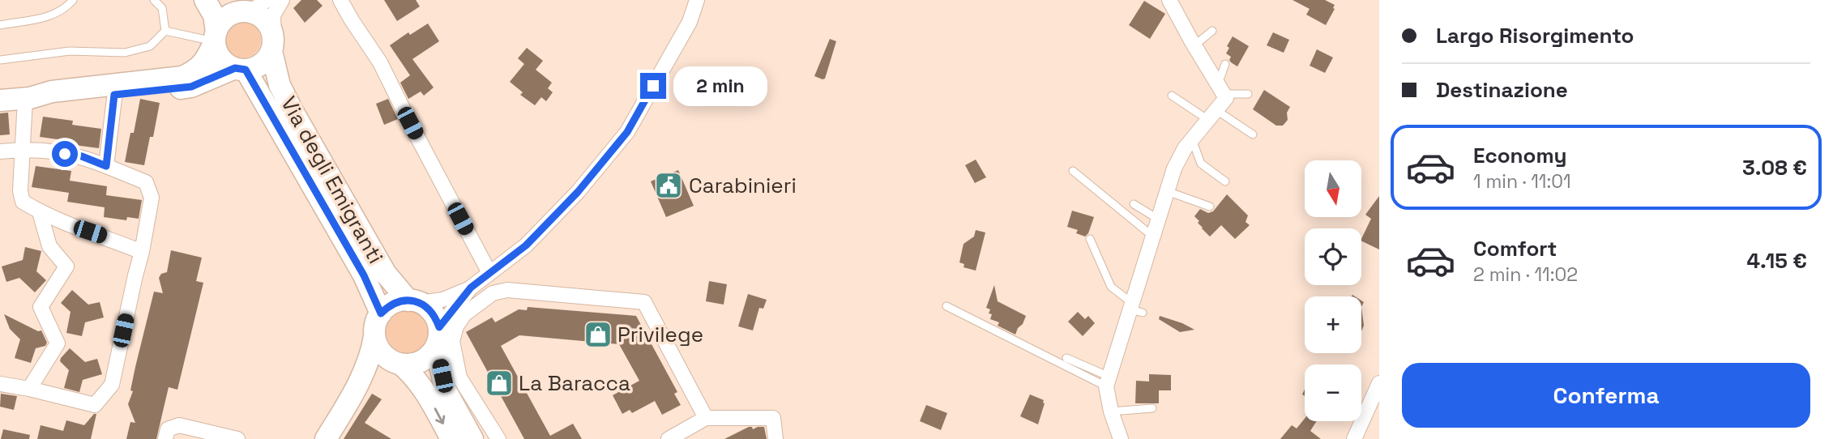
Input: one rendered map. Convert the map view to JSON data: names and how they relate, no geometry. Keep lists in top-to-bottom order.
{
  "streets": {
    "main road": ["Via degli Emigranti"]
  },
  "places": {
    "public building": ["Carabinieri"],
    "shop": ["Privilege", "La Baracca"]
  },
  "north": "bottom",
  "page": {
    "banner": ["Largo Risorgimento", "Destinazione"],
    "bubble": "2 min",
    "list": [
      {
        "name": "Economy",
        "note": "1 min · 11:01",
        "value": "3.08 €"
      },
      {
        "name": "Comfort",
        "note": "2 min · 11:02",
        "value": "4.15 €"
      }
    ],
    "map_buttons": ["+", "−"],
    "buttons": "Conferma"
  }
}
